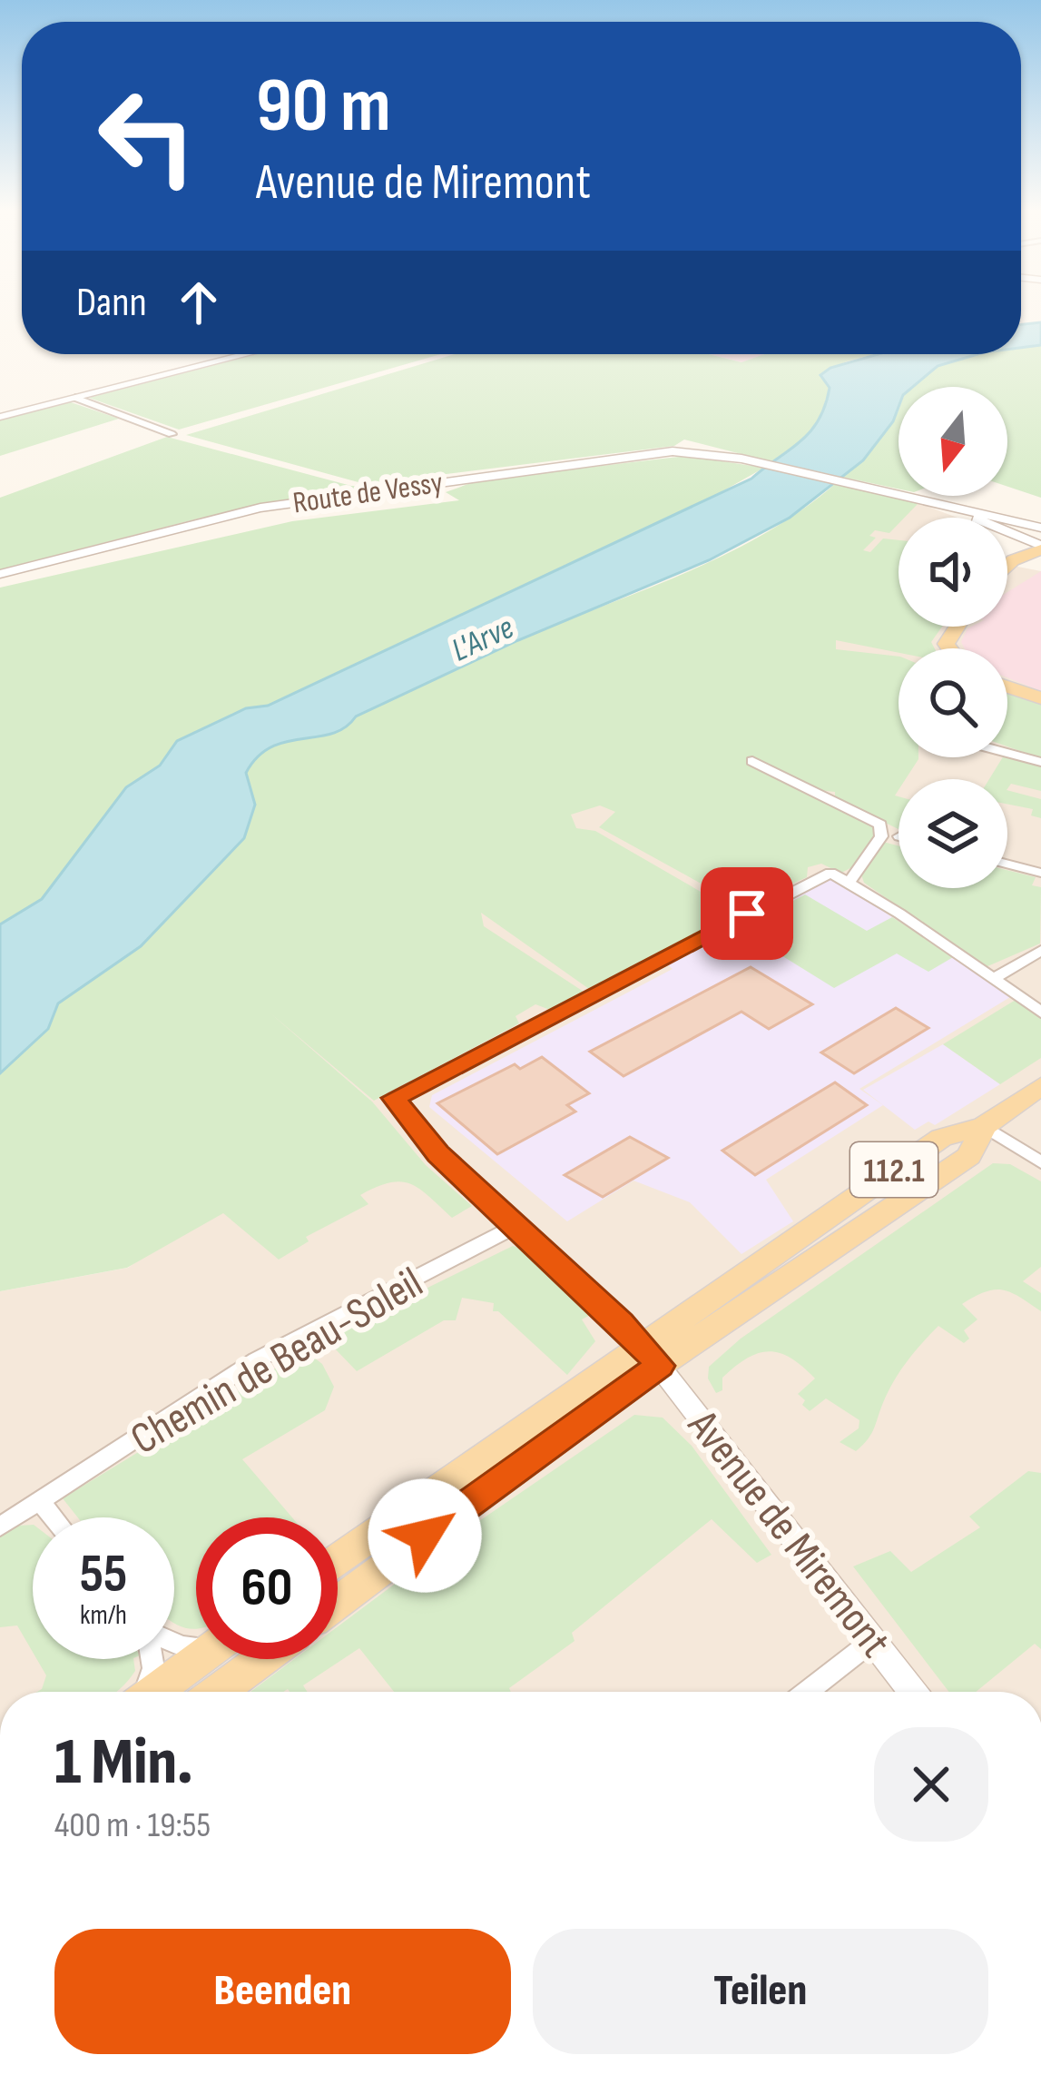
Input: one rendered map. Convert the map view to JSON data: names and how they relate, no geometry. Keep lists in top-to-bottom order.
{
  "streets": {
    "main road": ["112.1"],
    "street": ["Route de Vessy", "Chemin de Beau-Soleil", "Avenue de Miremont"]
  },
  "crossings": [
    ["112.1", "Avenue de Miremont"],
    ["Chemin de Beau-Soleil", "Avenue de Miremont"]
  ],
  "water": ["L'Arve"],
  "north": "bottom",
  "page": {
    "turn": ["90 m", "Avenue de Miremont"],
    "then": "Dann",
    "speed": "55 km/h",
    "limit": "60",
    "heading": ["1 Min.", "400 m · 19:55"],
    "buttons": ["Beenden", "Teilen"]
  }
}
